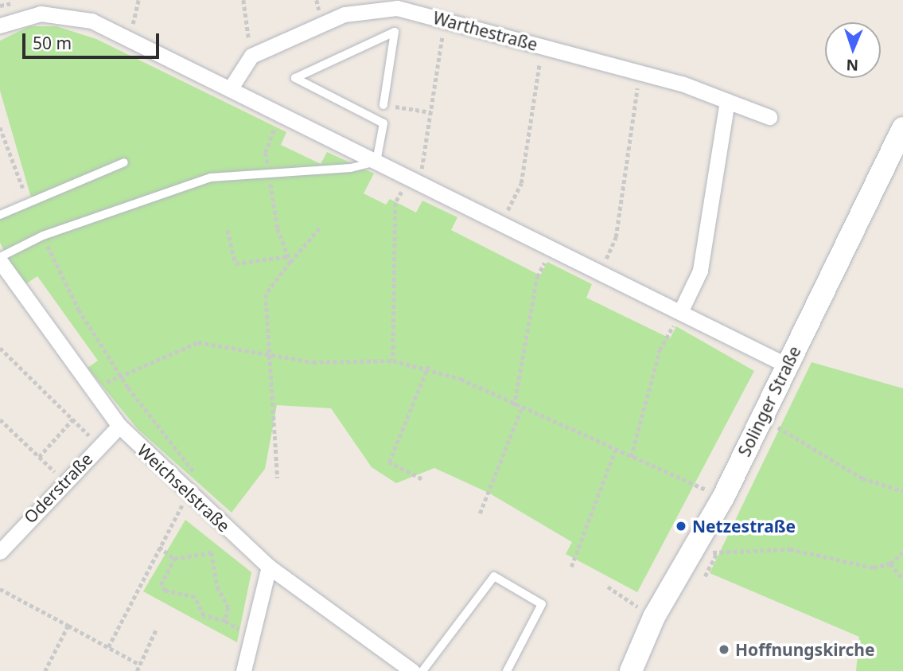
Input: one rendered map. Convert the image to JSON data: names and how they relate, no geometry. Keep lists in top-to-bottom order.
{
  "streets": {
    "main road": ["Solinger Straße"],
    "street": ["Warthestraße", "Oderstraße", "Weichselstraße"]
  },
  "crossings": [
    ["Oderstraße", "Weichselstraße"]
  ],
  "places": ["Netzestraße", "Hoffnungskirche"],
  "scale_bar": "50 m",
  "north": "bottom"
}
